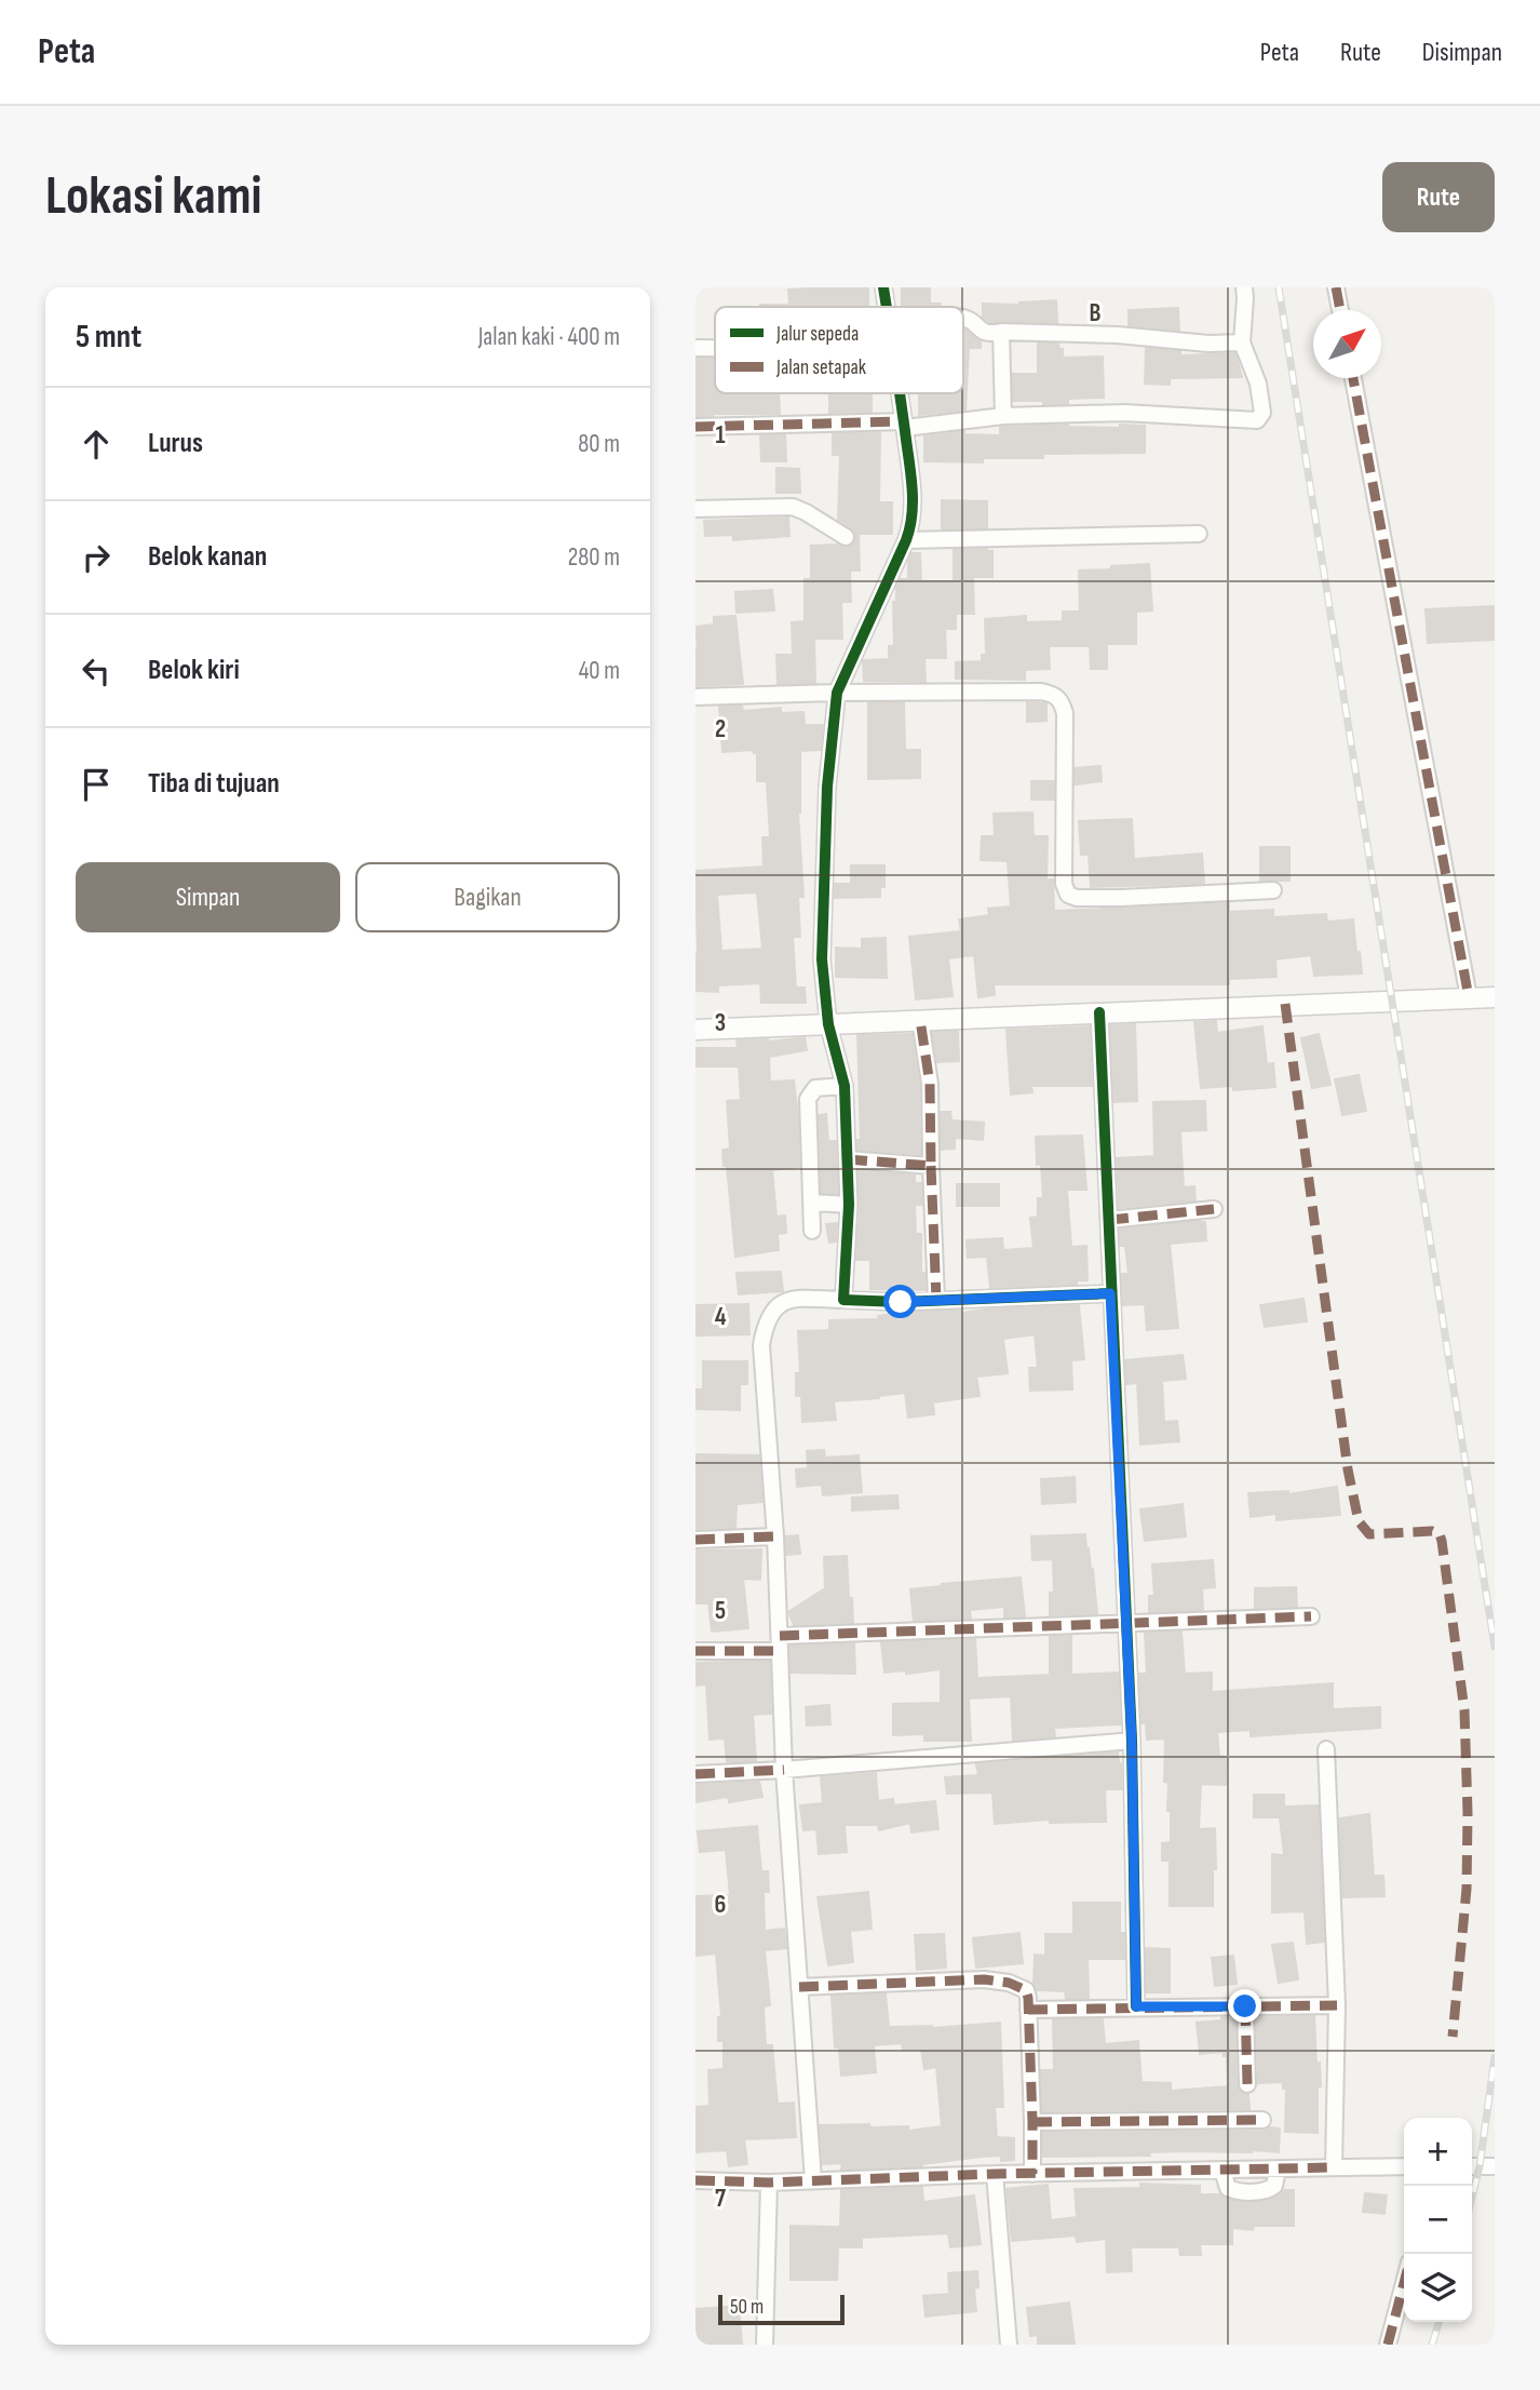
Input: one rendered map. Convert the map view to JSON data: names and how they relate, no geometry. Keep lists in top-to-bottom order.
{
  "legend": ["Jalur sepeda", "Jalan setapak"],
  "scale_bar": "50 m",
  "north": "top right",
  "page": {
    "header": "Peta",
    "nav": ["Peta", "Rute", "Disimpan"],
    "buttons": [
      "Rute",
      ["Simpan", "Bagikan"]
    ],
    "title": "Lokasi kami",
    "heading": ["5 mnt", "Jalan kaki · 400 m"],
    "list": [
      ["Lurus", "80 m"],
      ["Belok kanan", "280 m"],
      ["Belok kiri", "40 m"],
      "Tiba di tujuan"
    ],
    "map_buttons": ["+", "−"],
    "scale": "50 m"
  },
  "grid": {
    "columns": ["B"],
    "rows": [
      "1",
      "2",
      "3",
      "4",
      "5",
      "6",
      "7"
    ]
  }
}
